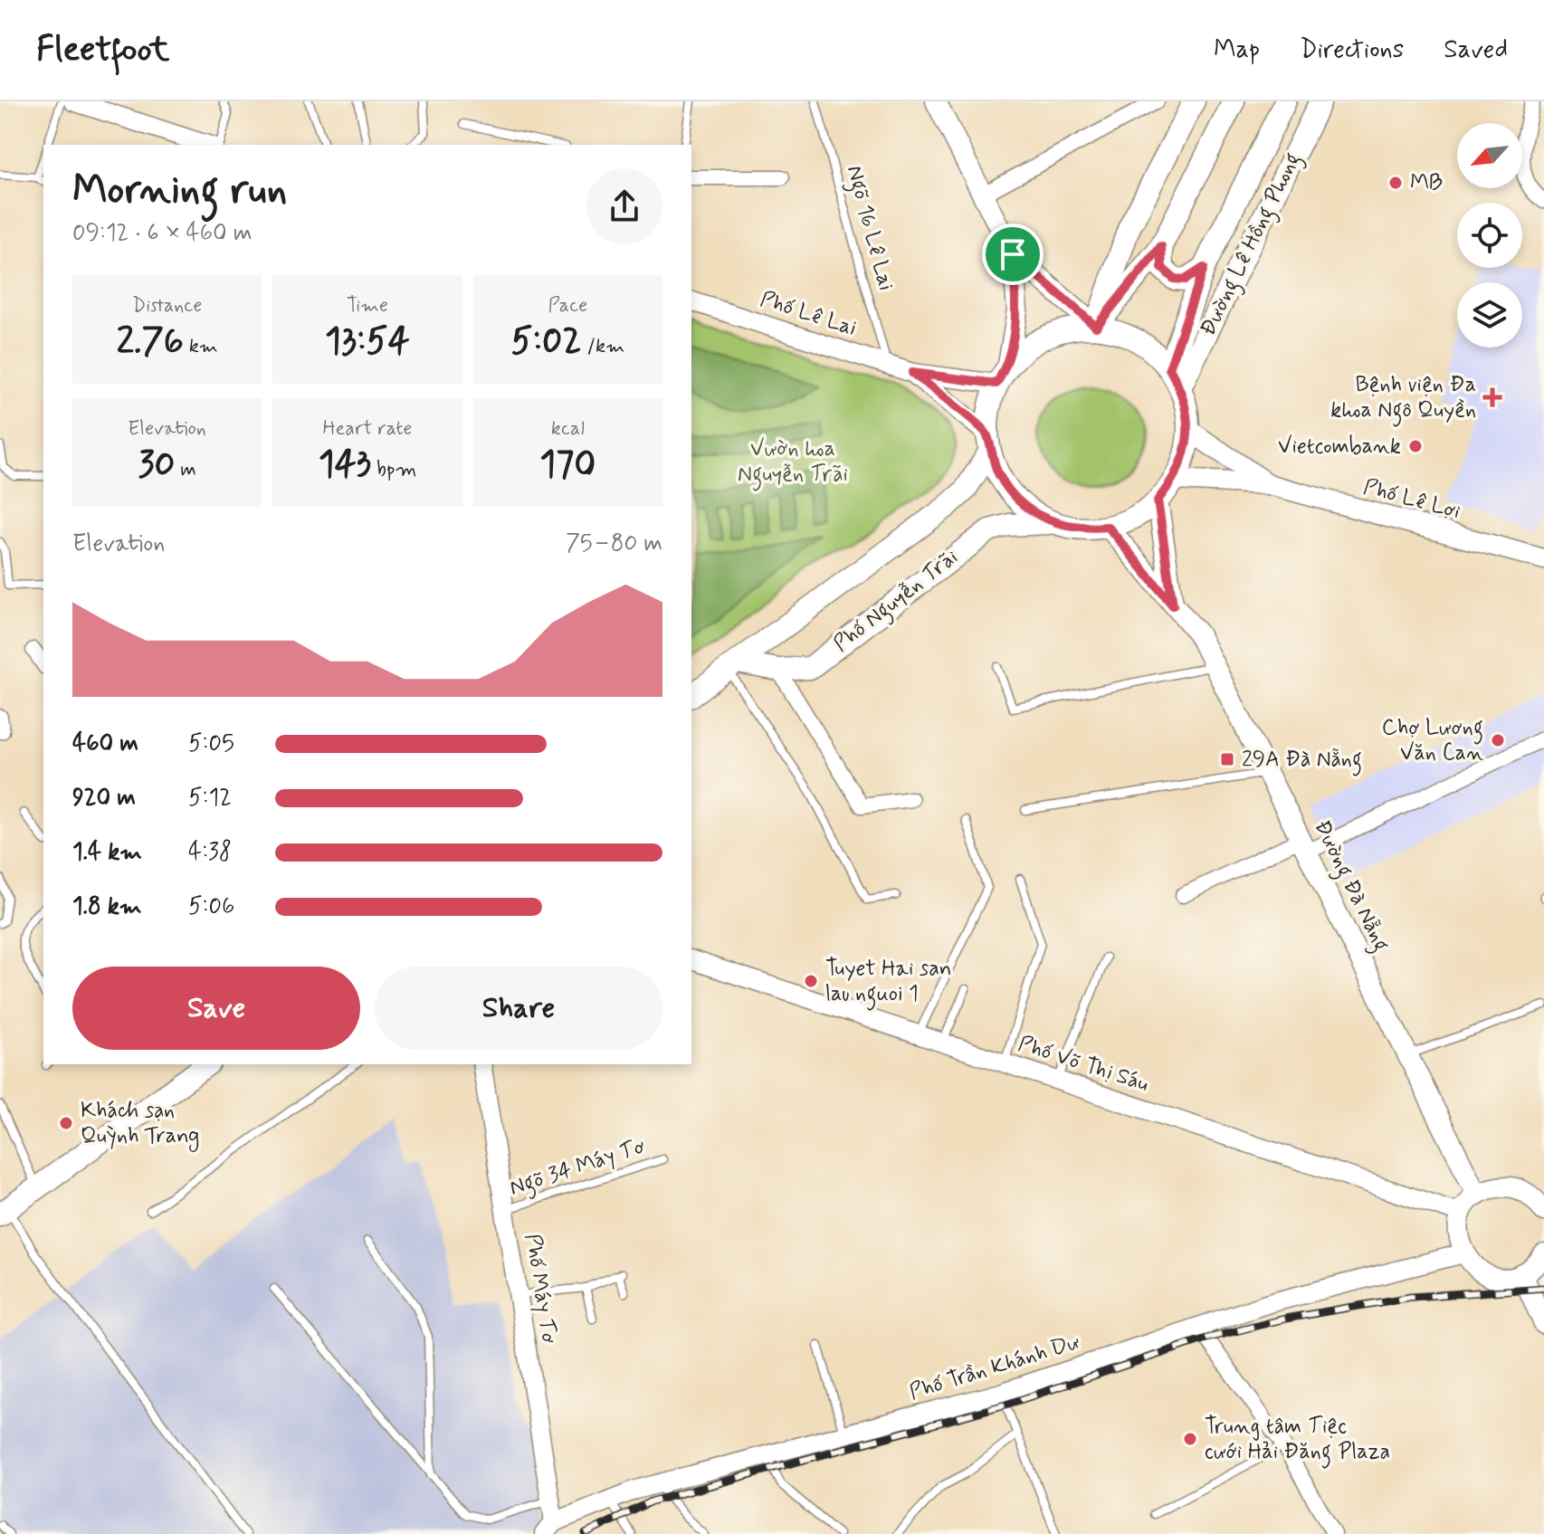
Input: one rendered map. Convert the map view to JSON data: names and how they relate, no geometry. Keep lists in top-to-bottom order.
{
  "streets": {
    "main road": [
      "Đường Lê Hồng Phong",
      "Phố Lê Lợi",
      "Phố Nguyễn Trãi",
      "Đường Đà Nẵng"
    ],
    "street": [
      "Phố Lê Lai",
      "Phố Võ Thị Sáu",
      "Phố Máy Tơ",
      "Phố Trần Khánh Dư"
    ],
    "lane": ["Ngõ 16 Lê Lai", "Ngõ 34 Máy Tơ"]
  },
  "crossings": [
    ["Ngõ 16 Lê Lai", "Phố Lê Lai"],
    ["Đường Lê Hồng Phong", "Phố Lê Lai"],
    ["Đường Lê Hồng Phong", "Phố Lê Lợi"],
    ["Đường Lê Hồng Phong", "Phố Nguyễn Trãi"],
    ["Đường Lê Hồng Phong", "Đường Đà Nẵng"],
    ["Phố Lê Lai", "Phố Lê Lợi"],
    ["Phố Lê Lai", "Phố Nguyễn Trãi"],
    ["Phố Lê Lai", "Đường Đà Nẵng"],
    ["Phố Lê Lợi", "Phố Nguyễn Trãi"],
    ["Phố Lê Lợi", "Đường Đà Nẵng"],
    ["Phố Nguyễn Trãi", "Đường Đà Nẵng"],
    ["Ngõ 34 Máy Tơ", "Phố Máy Tơ"],
    ["Phố Máy Tơ", "Phố Trần Khánh Dư"]
  ],
  "parks": ["Vườn hoa Nguyễn Trãi"],
  "places": {
    "other": [
      "MB",
      "Vietcombank",
      "Chợ Lương Văn Can",
      "Tuyet Hai san lau nguoi 1",
      "Khách sạn Quỳnh Trang",
      "Trung tâm Tiệc cưới Hải Đăng Plaza"
    ],
    "health": ["Bệnh viện Đa khoa Ngô Quyền"],
    "transit": ["29A Đà Nẵng"]
  },
  "north": "bottom left",
  "page": {
    "header": "Fleetfoot",
    "nav": ["Map", "Directions", "Saved"],
    "heading": ["Morning run", "09:12 · 6 × 460 m"],
    "stats": [
      ["Distance", "2.76 km"],
      ["Time", "13:54"],
      ["Pace", "5:02 /km"],
      ["Elevation", "30 m"],
      ["Heart rate", "143 bpm"],
      ["kcal", "170"]
    ],
    "chart": ["Elevation", "75–80 m"],
    "list": [
      {
        "name": "460 m",
        "note": "5:05"
      },
      {
        "name": "920 m",
        "note": "5:12"
      },
      {
        "name": "1.4 km",
        "note": "4:38"
      },
      {
        "name": "1.8 km",
        "note": "5:06"
      }
    ],
    "buttons": ["Save", "Share"]
  }
}
